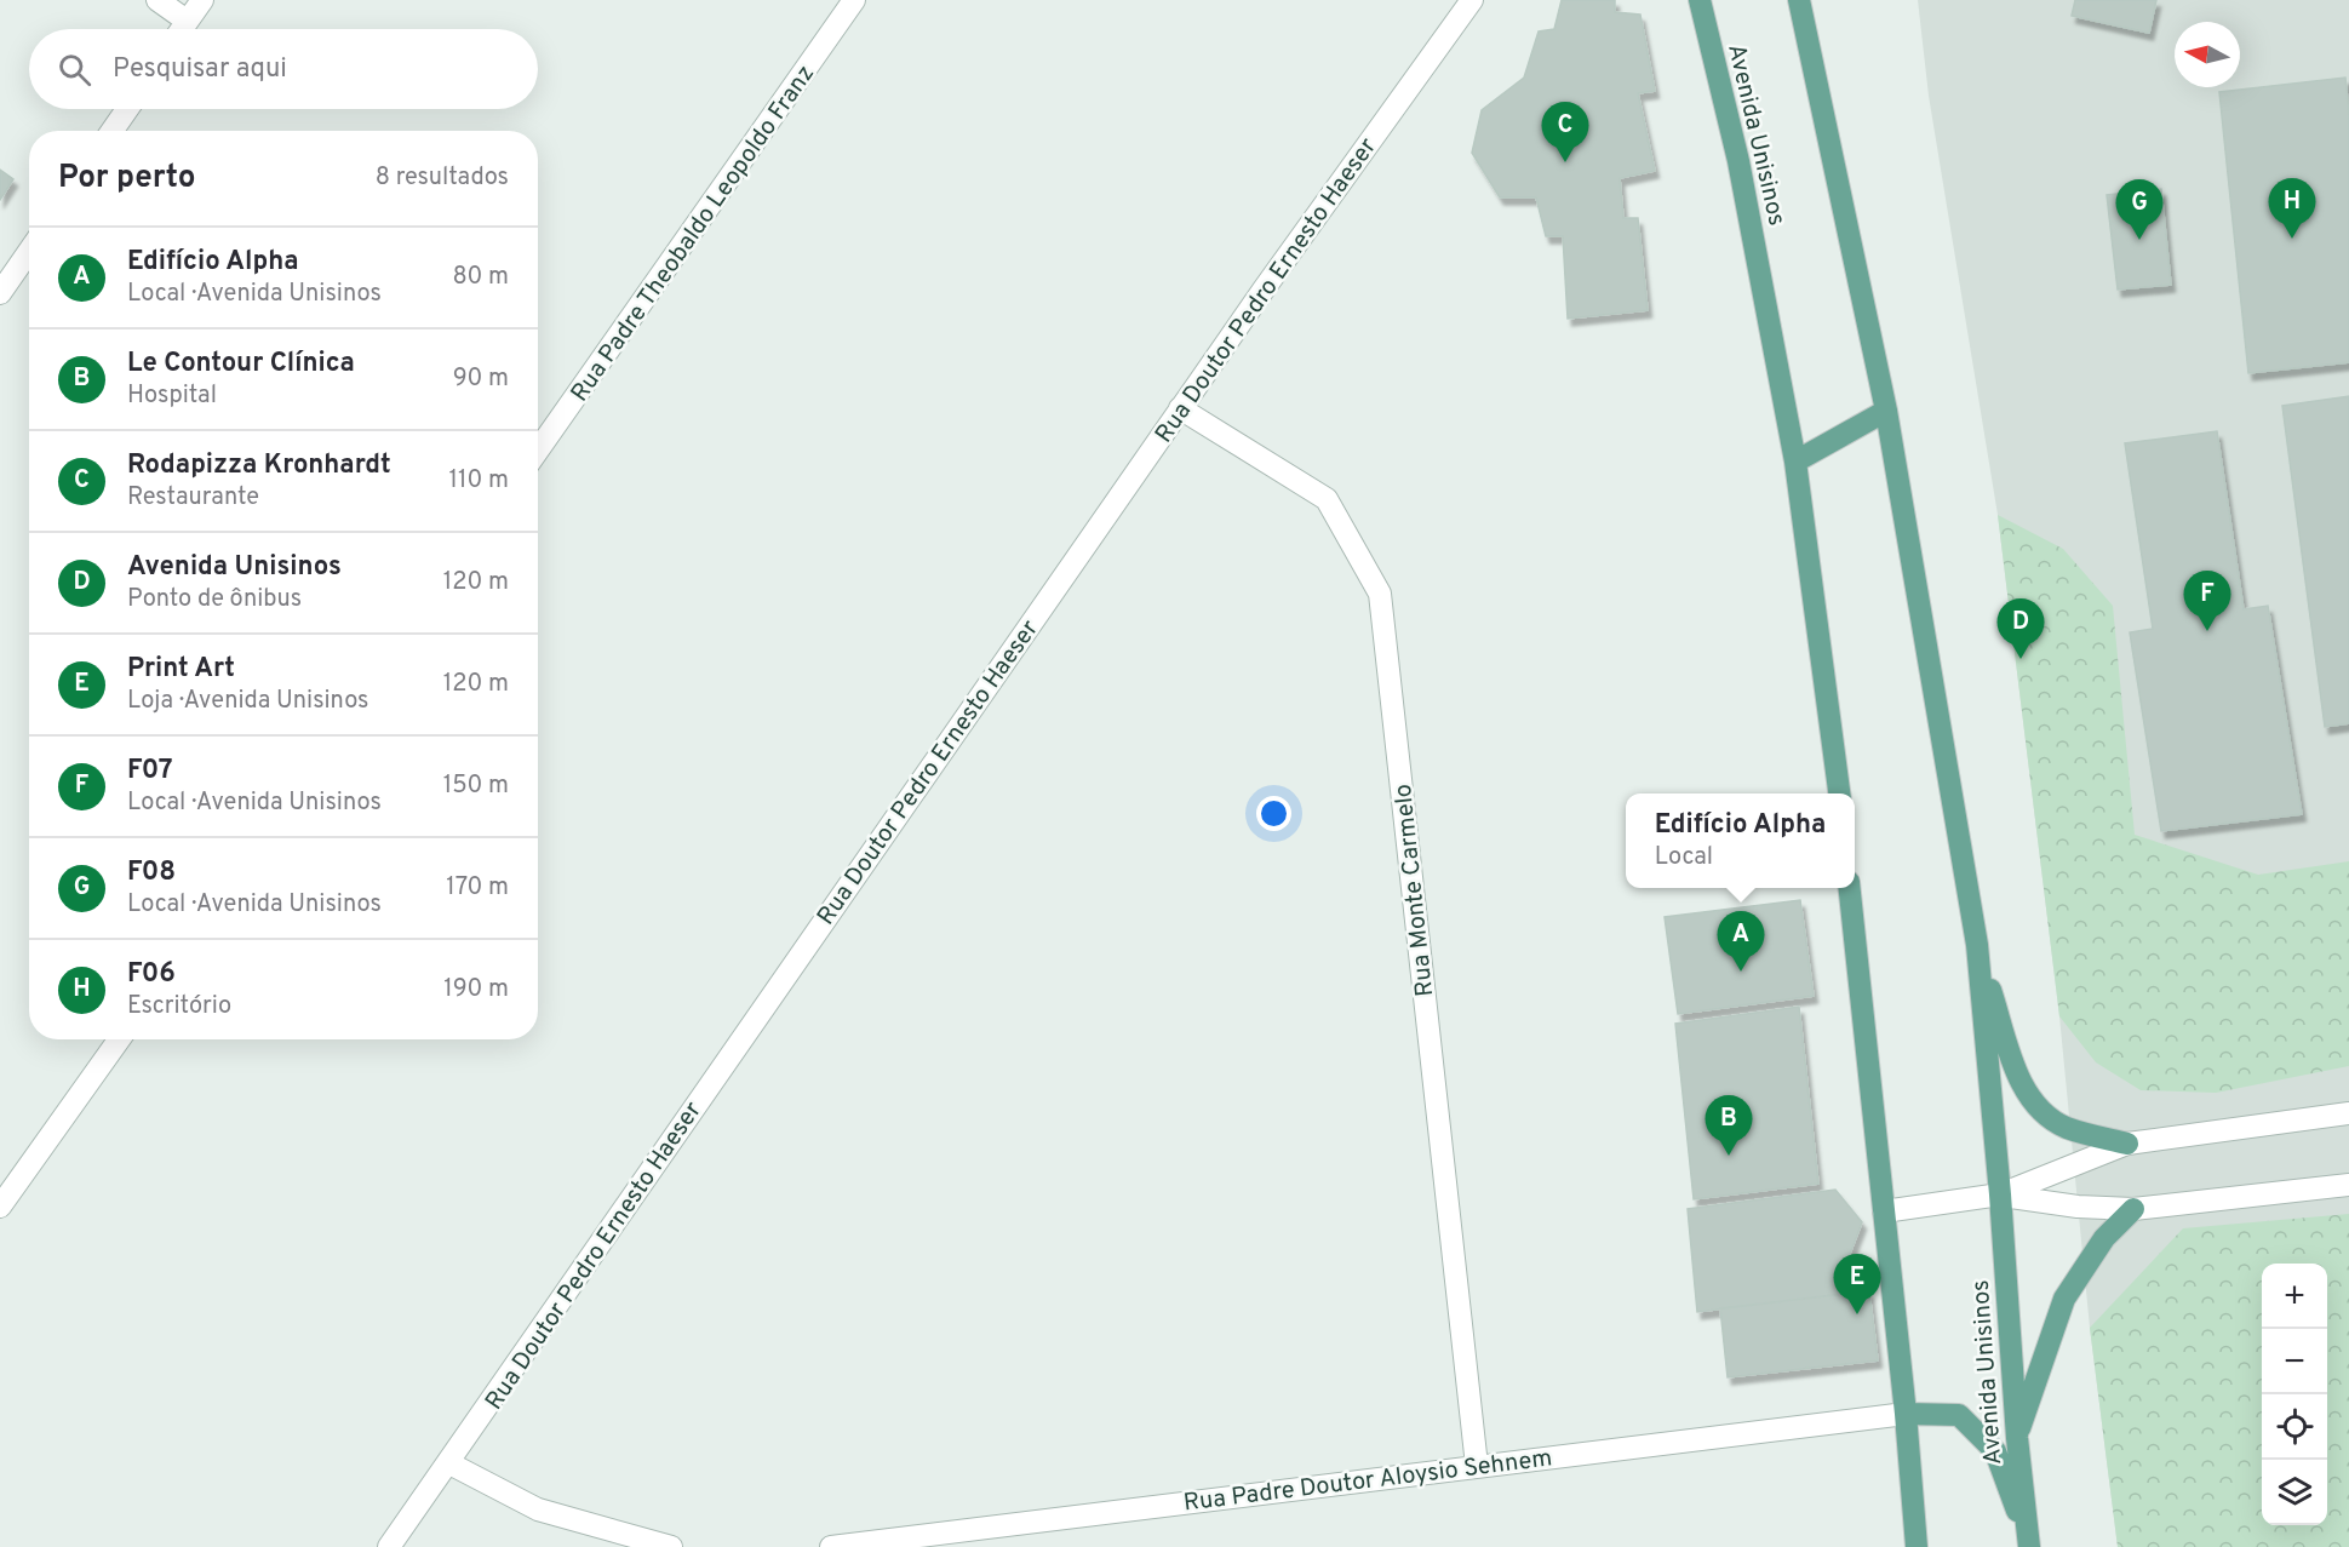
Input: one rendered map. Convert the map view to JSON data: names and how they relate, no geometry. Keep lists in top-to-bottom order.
{
  "streets": {
    "main road": ["Avenida Unisinos"],
    "street": [
      "Rua Padre Theobaldo Leopoldo Franz",
      "Rua Doutor Pedro Ernesto Haeser",
      "Rua Monte Carmelo",
      "Rua Padre Doutor Aloysio Sehnem"
    ]
  },
  "crossings": [
    ["Rua Doutor Pedro Ernesto Haeser", "Rua Monte Carmelo"],
    ["Rua Monte Carmelo", "Rua Padre Doutor Aloysio Sehnem"]
  ],
  "north": "left",
  "page": {
    "search": "Pesquisar aqui",
    "pins": [
      "C",
      "H",
      "G",
      "F",
      "D",
      "A",
      "B",
      "E"
    ],
    "heading": ["Por perto", "8 resultados"],
    "list": [
      {
        "mark": "A",
        "name": "Edifício Alpha",
        "note": "Local · Avenida Unisinos",
        "value": "80 m"
      },
      {
        "mark": "B",
        "name": "Le Contour Clínica",
        "note": "Hospital",
        "value": "90 m"
      },
      {
        "mark": "C",
        "name": "Rodapizza Kronhardt",
        "note": "Restaurante",
        "value": "110 m"
      },
      {
        "mark": "D",
        "name": "Avenida Unisinos",
        "note": "Ponto de ônibus",
        "value": "120 m"
      },
      {
        "mark": "E",
        "name": "Print Art",
        "note": "Loja · Avenida Unisinos",
        "value": "120 m"
      },
      {
        "mark": "F",
        "name": "F07",
        "note": "Local · Avenida Unisinos",
        "value": "150 m"
      },
      {
        "mark": "G",
        "name": "F08",
        "note": "Local · Avenida Unisinos",
        "value": "170 m"
      },
      {
        "mark": "H",
        "name": "F06",
        "note": "Escritório",
        "value": "190 m"
      }
    ],
    "popup": ["Edifício Alpha", "Local"],
    "map_buttons": ["+", "−"]
  }
}
